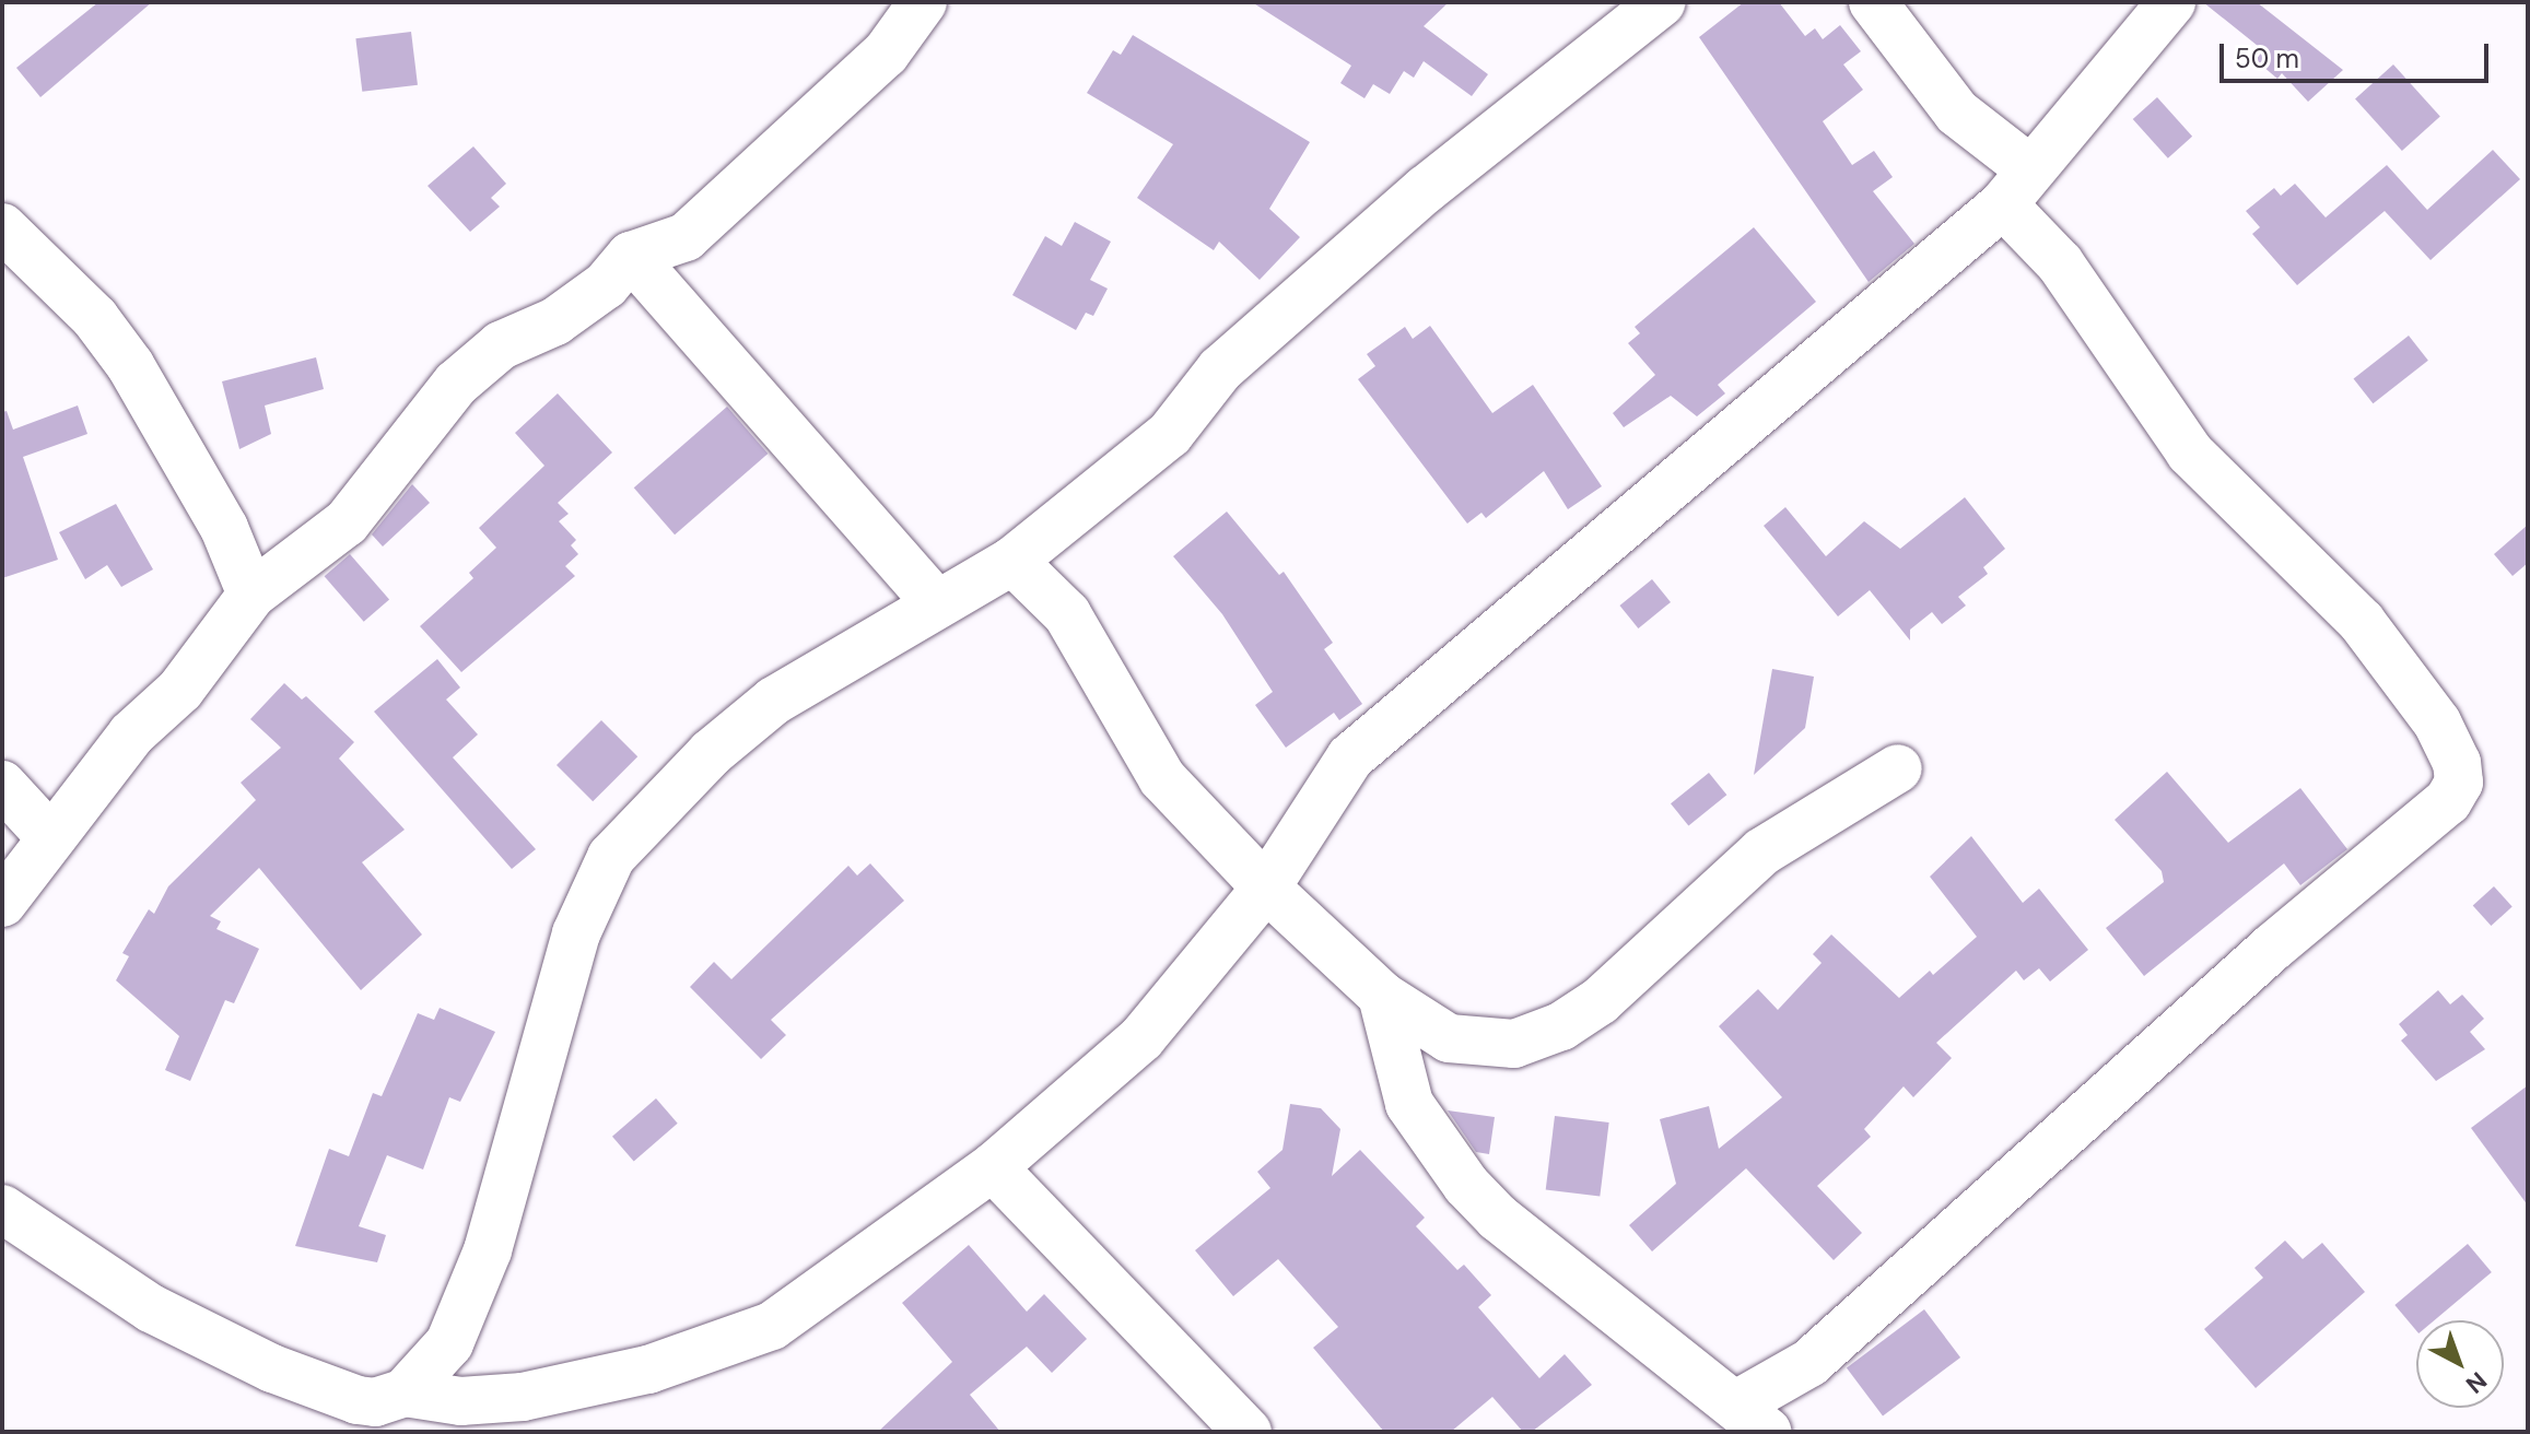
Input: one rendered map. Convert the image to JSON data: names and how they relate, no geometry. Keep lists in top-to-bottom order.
{
  "scale_bar": "50 m",
  "north": "bottom right"
}
